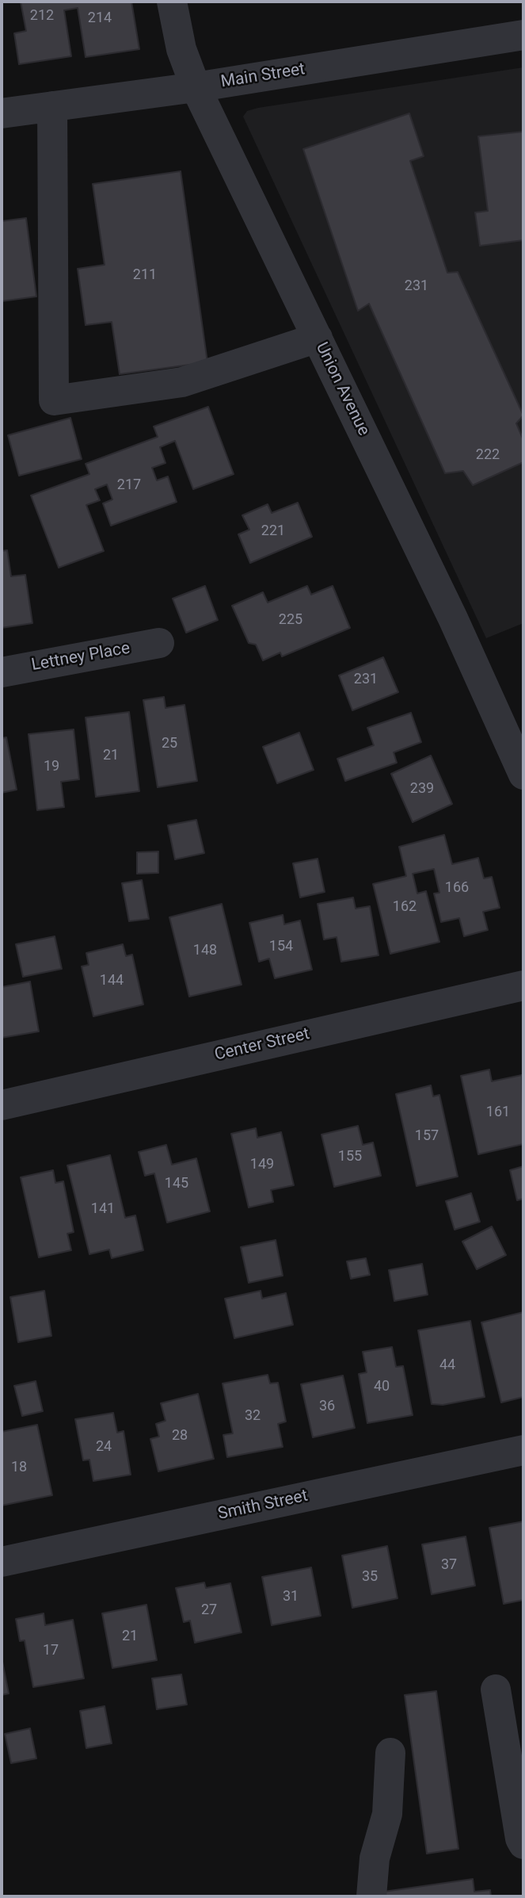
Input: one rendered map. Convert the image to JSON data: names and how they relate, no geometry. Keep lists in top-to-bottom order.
{
  "streets": {
    "street": [
      "Main Street",
      "Union Avenue",
      "Lettney Place",
      "Center Street",
      "Smith Street"
    ]
  },
  "crossings": [
    ["Main Street", "Union Avenue"]
  ],
  "house_numbers": [
    "212",
    "214",
    "211",
    "231",
    "222",
    "217",
    "221",
    "225",
    "231",
    "25",
    "21",
    "19",
    "239",
    "166",
    "162",
    "154",
    "148",
    "144",
    "161",
    "157",
    "155",
    "149",
    "145",
    "141",
    "44",
    "40",
    "36",
    "32",
    "28",
    "24",
    "18",
    "37",
    "35",
    "31",
    "27",
    "21",
    "17"
  ]
}
